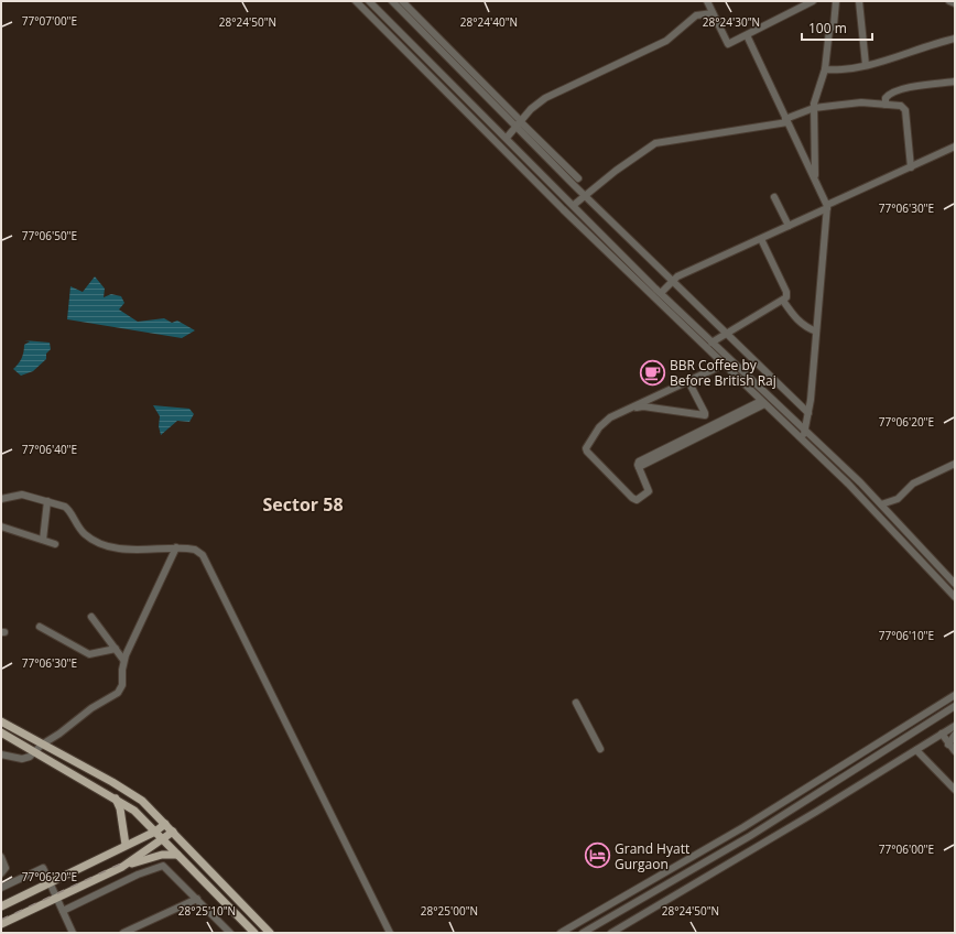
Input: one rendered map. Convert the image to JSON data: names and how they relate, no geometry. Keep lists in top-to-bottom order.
{
  "districts": ["Sector 58"],
  "places": {
    "cafe": ["BBR Coffee by Before British Raj"],
    "hotel": ["Grand Hyatt Gurgaon"]
  },
  "scale_bar": "100 m",
  "coordinates": [
    "77°07'00\"E",
    "28°24'30\"N",
    "28°24'50\"N",
    "28°24'40\"N",
    "77°06'30\"E",
    "77°06'50\"E",
    "77°06'20\"E",
    "77°06'40\"E",
    "77°06'10\"E",
    "77°06'00\"E",
    "28°25'10\"N",
    "28°25'00\"N"
  ]
}
